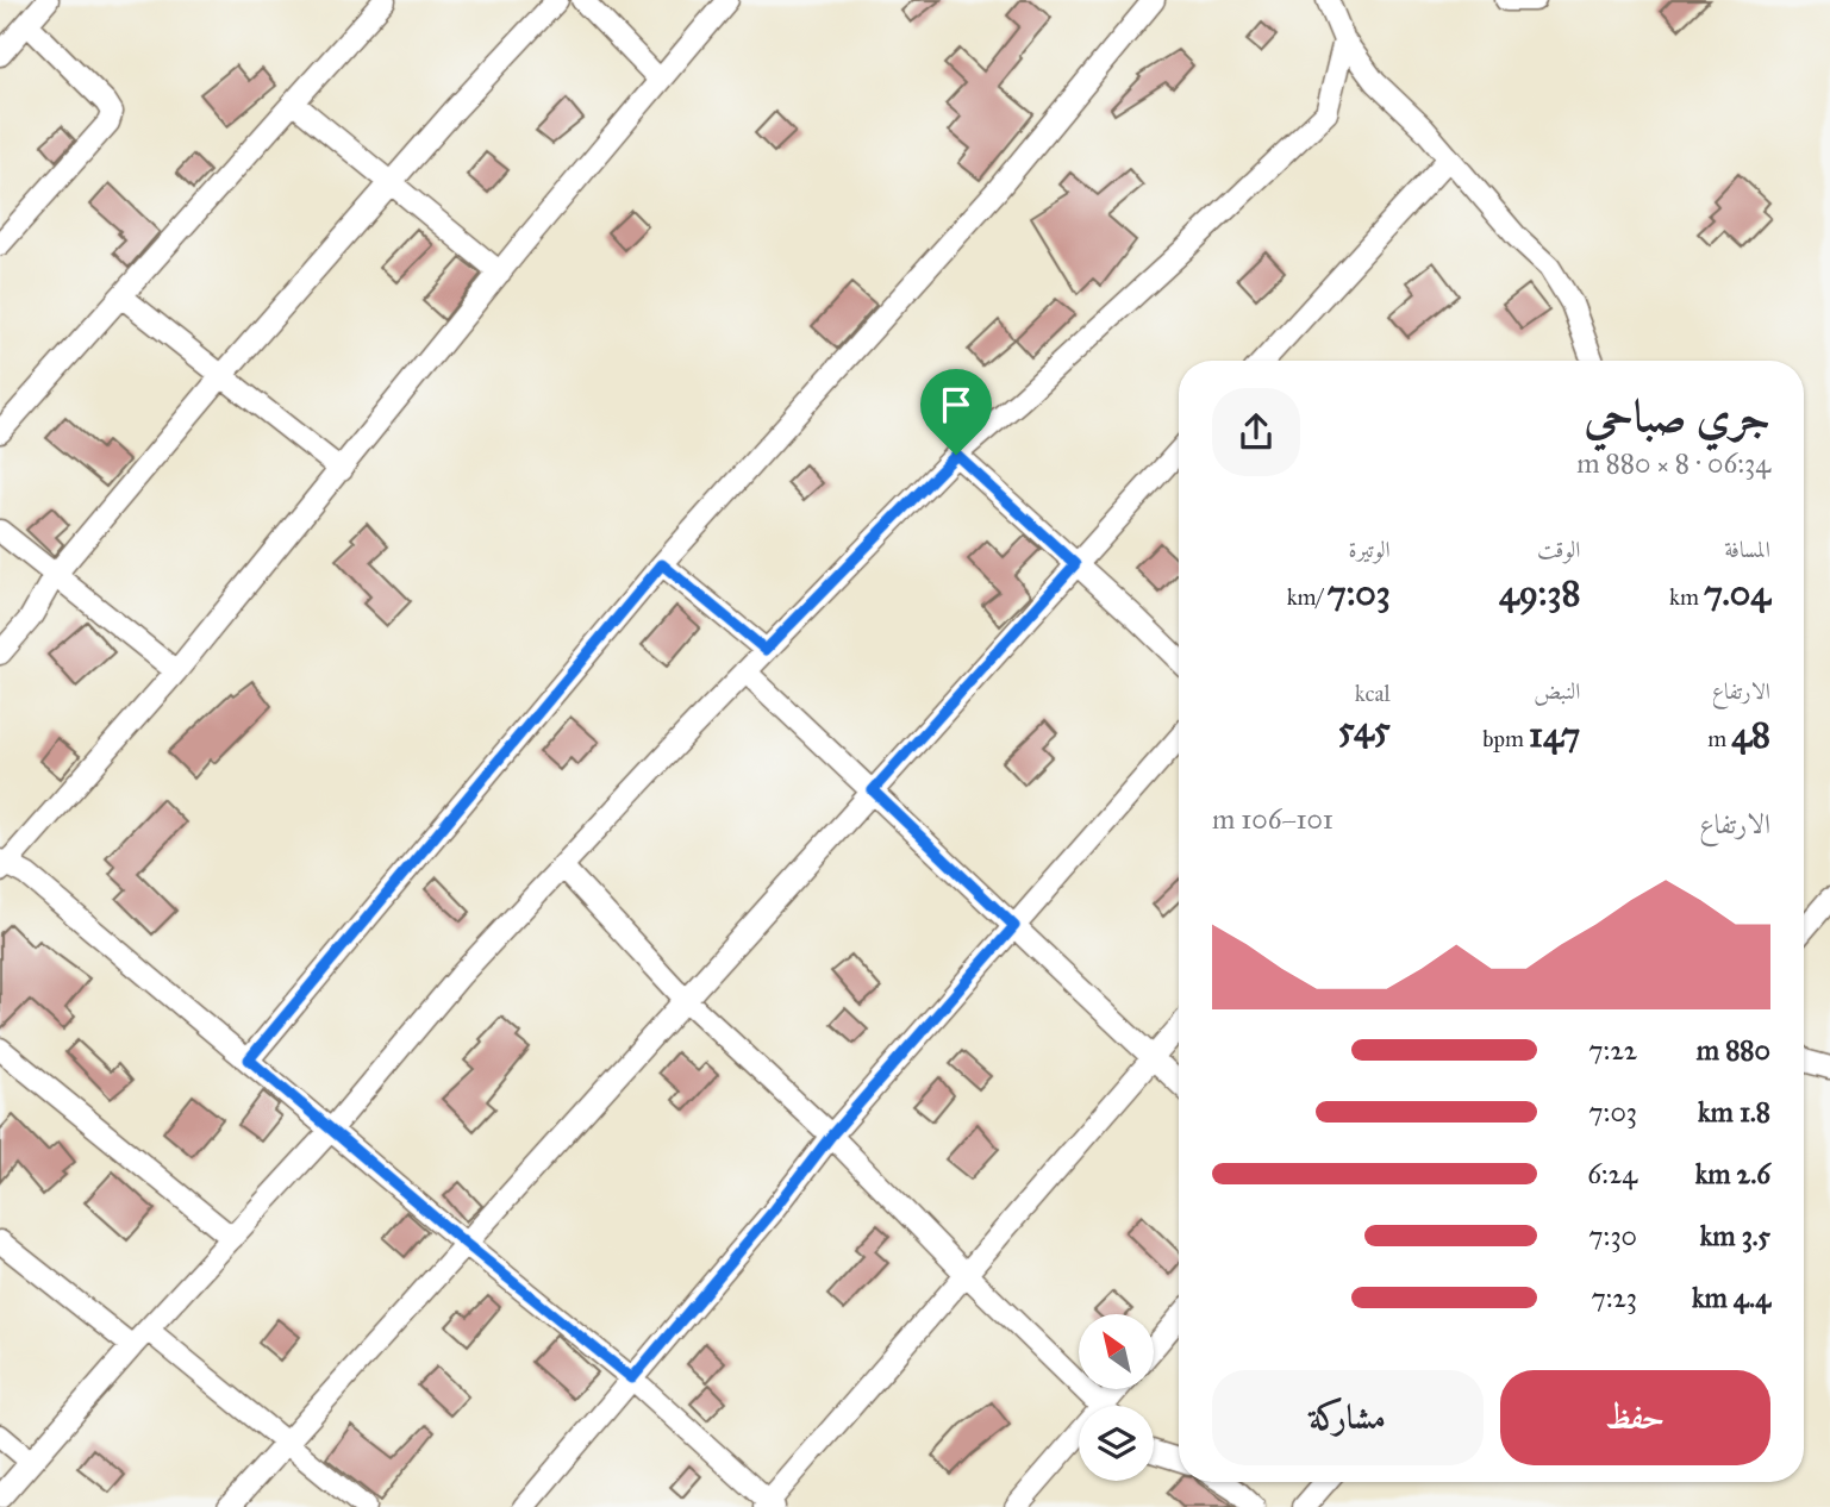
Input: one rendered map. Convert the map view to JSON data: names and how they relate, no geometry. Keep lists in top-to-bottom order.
{
  "north": "top left",
  "page": {
    "heading": ["جري صباحي", "06:34 · 8 × 880 m"],
    "stats": [
      ["المسافة", "7.04 km"],
      ["الوقت", "49:38"],
      ["الوتيرة", "7:03 /km"],
      ["الارتفاع", "48 m"],
      ["النبض", "147 bpm"],
      ["kcal", "545"]
    ],
    "chart": ["الارتفاع", "101–106 m"],
    "list": [
      {
        "name": "880 m",
        "note": "7:22"
      },
      {
        "name": "1.8 km",
        "note": "7:03"
      },
      {
        "name": "2.6 km",
        "note": "6:24"
      },
      {
        "name": "3.5 km",
        "note": "7:30"
      },
      {
        "name": "4.4 km",
        "note": "7:23"
      }
    ],
    "buttons": ["حفظ", "مشاركة"]
  }
}
